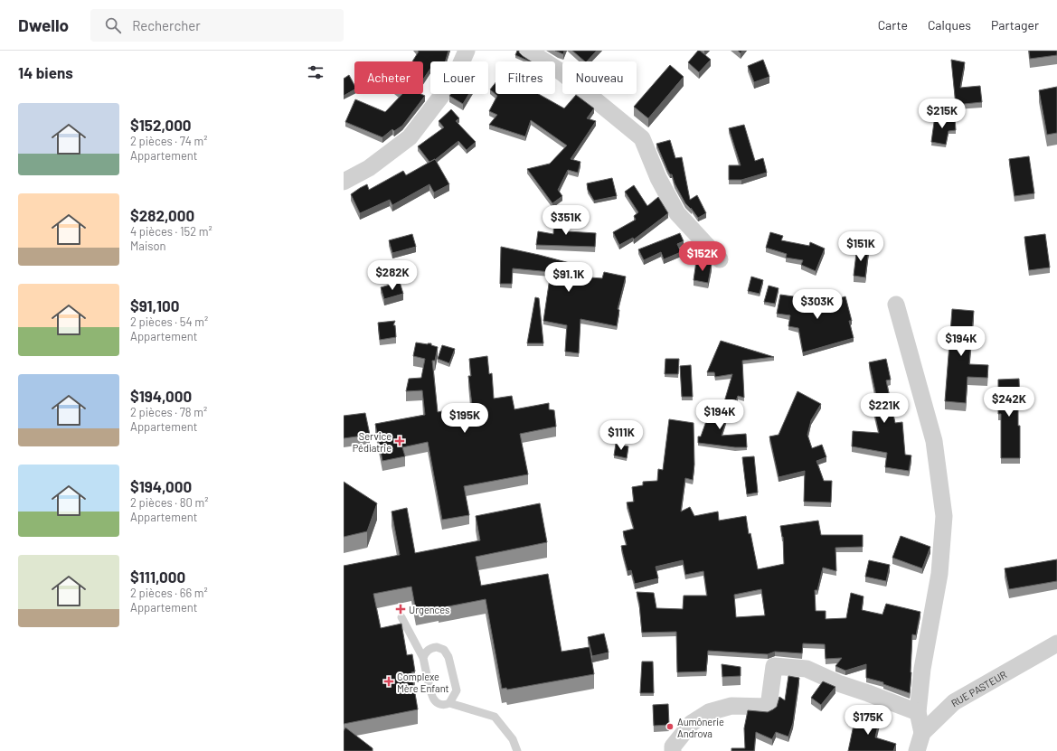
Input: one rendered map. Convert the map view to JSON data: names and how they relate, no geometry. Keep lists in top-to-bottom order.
{
  "streets": {
    "street": ["RUE PASTEUR"]
  },
  "places": {
    "health": ["Service Pédiatrie", "Urgences", "Complexe Mère Enfant"],
    "other": ["Aumônerie Androva"]
  },
  "page": {
    "header": "Dwello",
    "search": "Rechercher",
    "nav": ["Carte", "Calques", "Partager"],
    "heading": "14 biens",
    "chip": [
      "Acheter",
      "Louer",
      "Filtres",
      "Nouveau"
    ],
    "list": [
      {
        "name": "$152,000",
        "note": "2 pièces · 74 m² · Appartement"
      },
      {
        "name": "$282,000",
        "note": "4 pièces · 152 m² · Maison"
      },
      {
        "name": "$91,100",
        "note": "2 pièces · 54 m² · Appartement"
      },
      {
        "name": "$194,000",
        "note": "2 pièces · 78 m² · Appartement"
      },
      {
        "name": "$194,000",
        "note": "2 pièces · 80 m² · Appartement"
      },
      {
        "name": "$111,000",
        "note": "2 pièces · 66 m² · Appartement"
      }
    ],
    "price": [
      "$215K",
      "$351K",
      "$151K",
      "$152K",
      "$282K",
      "$91.1K",
      "$303K",
      "$194K",
      "$242K",
      "$221K",
      "$194K",
      "$195K",
      "$111K",
      "$175K"
    ]
  }
}
